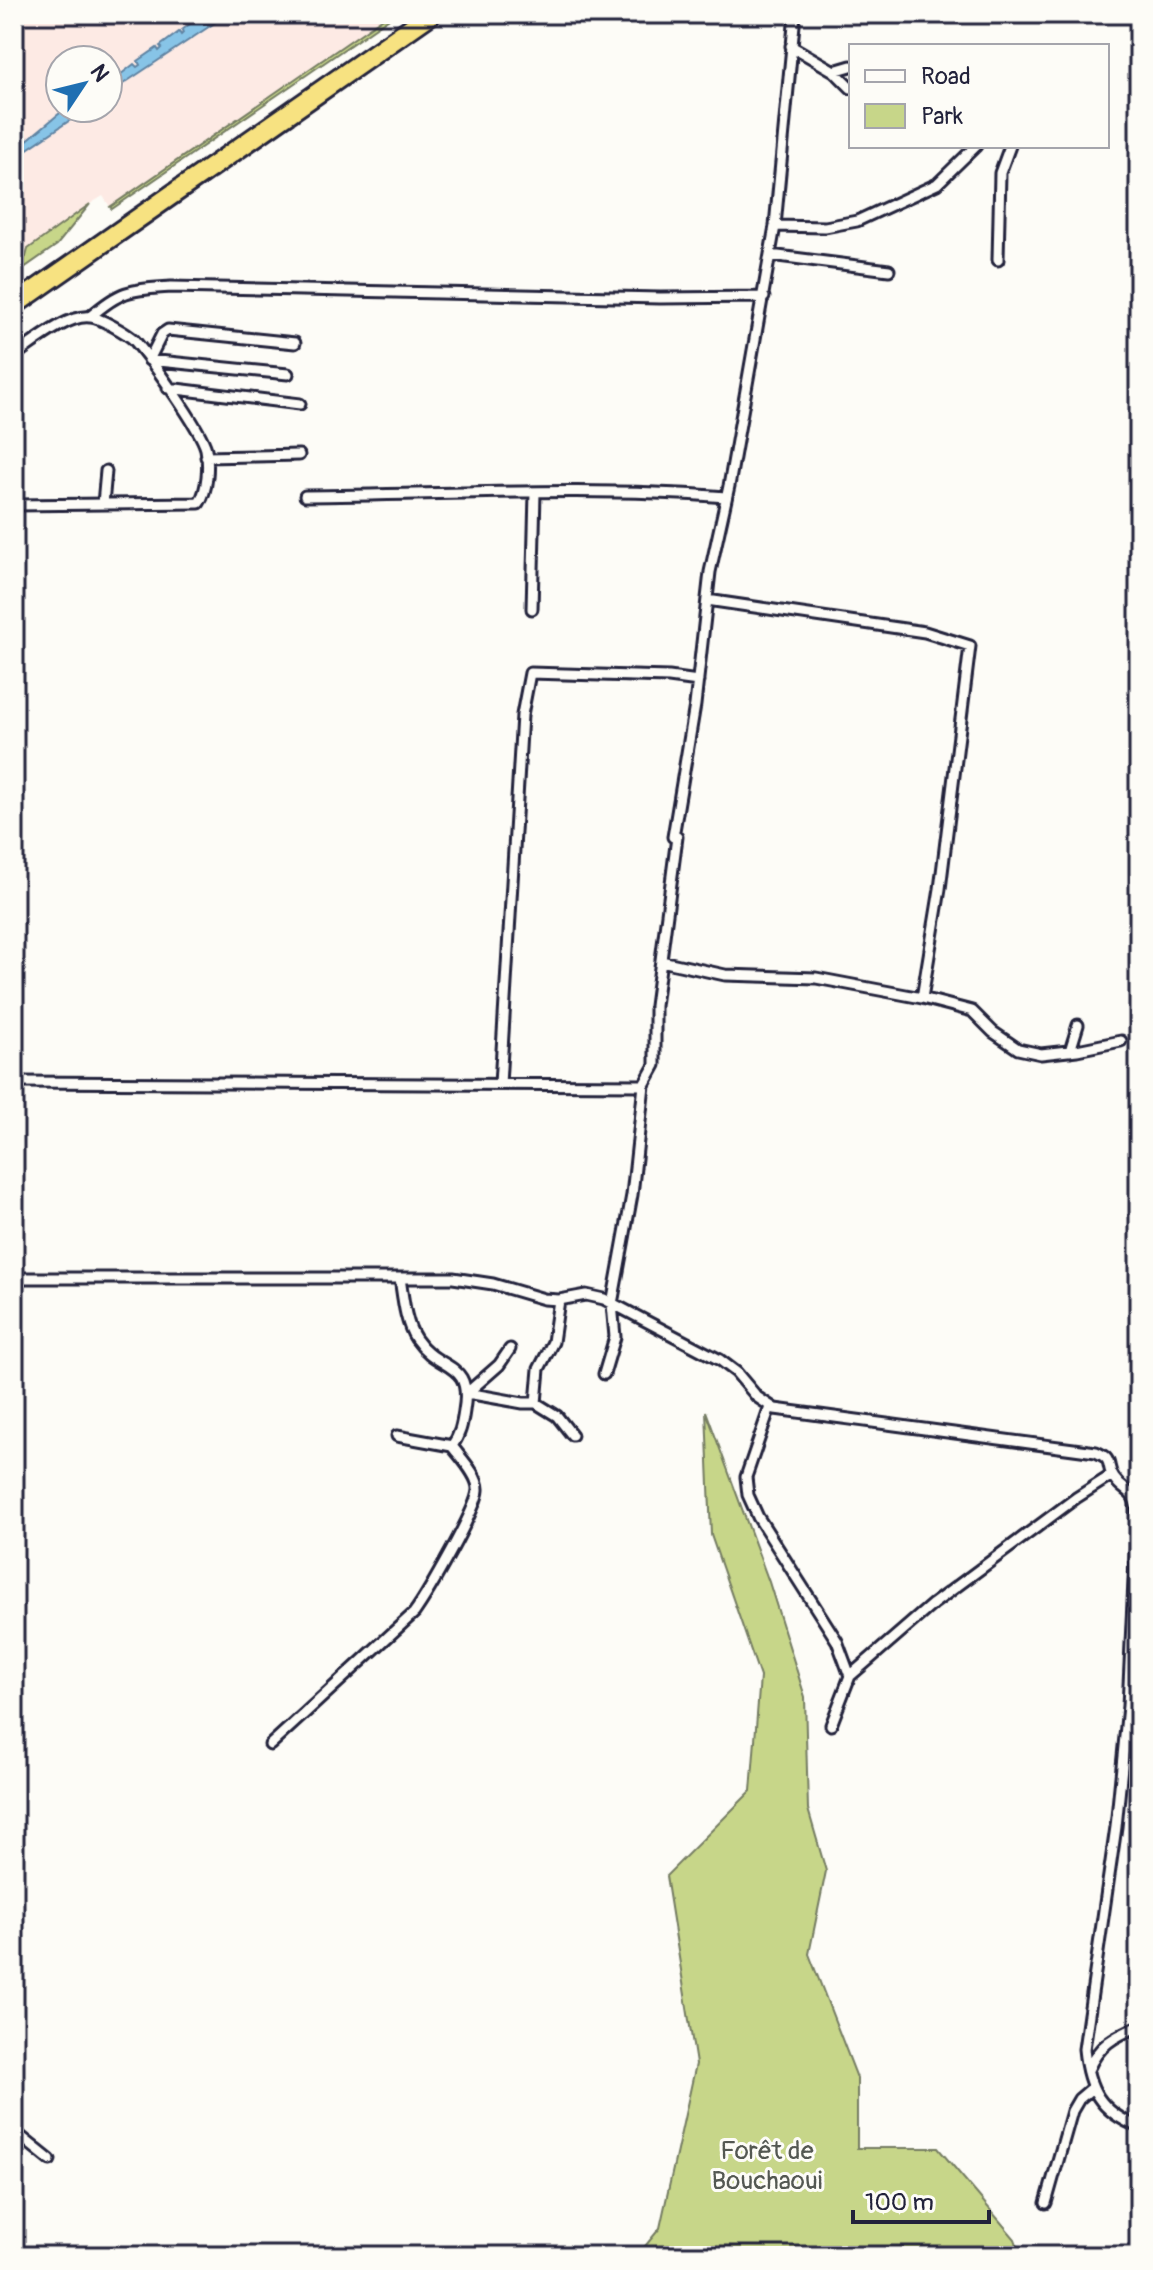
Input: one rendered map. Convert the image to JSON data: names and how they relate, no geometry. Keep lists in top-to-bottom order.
{
  "parks": ["Forêt de Bouchaoui"],
  "legend": ["Road", "Park"],
  "scale_bar": "100 m",
  "north": "top right"
}
